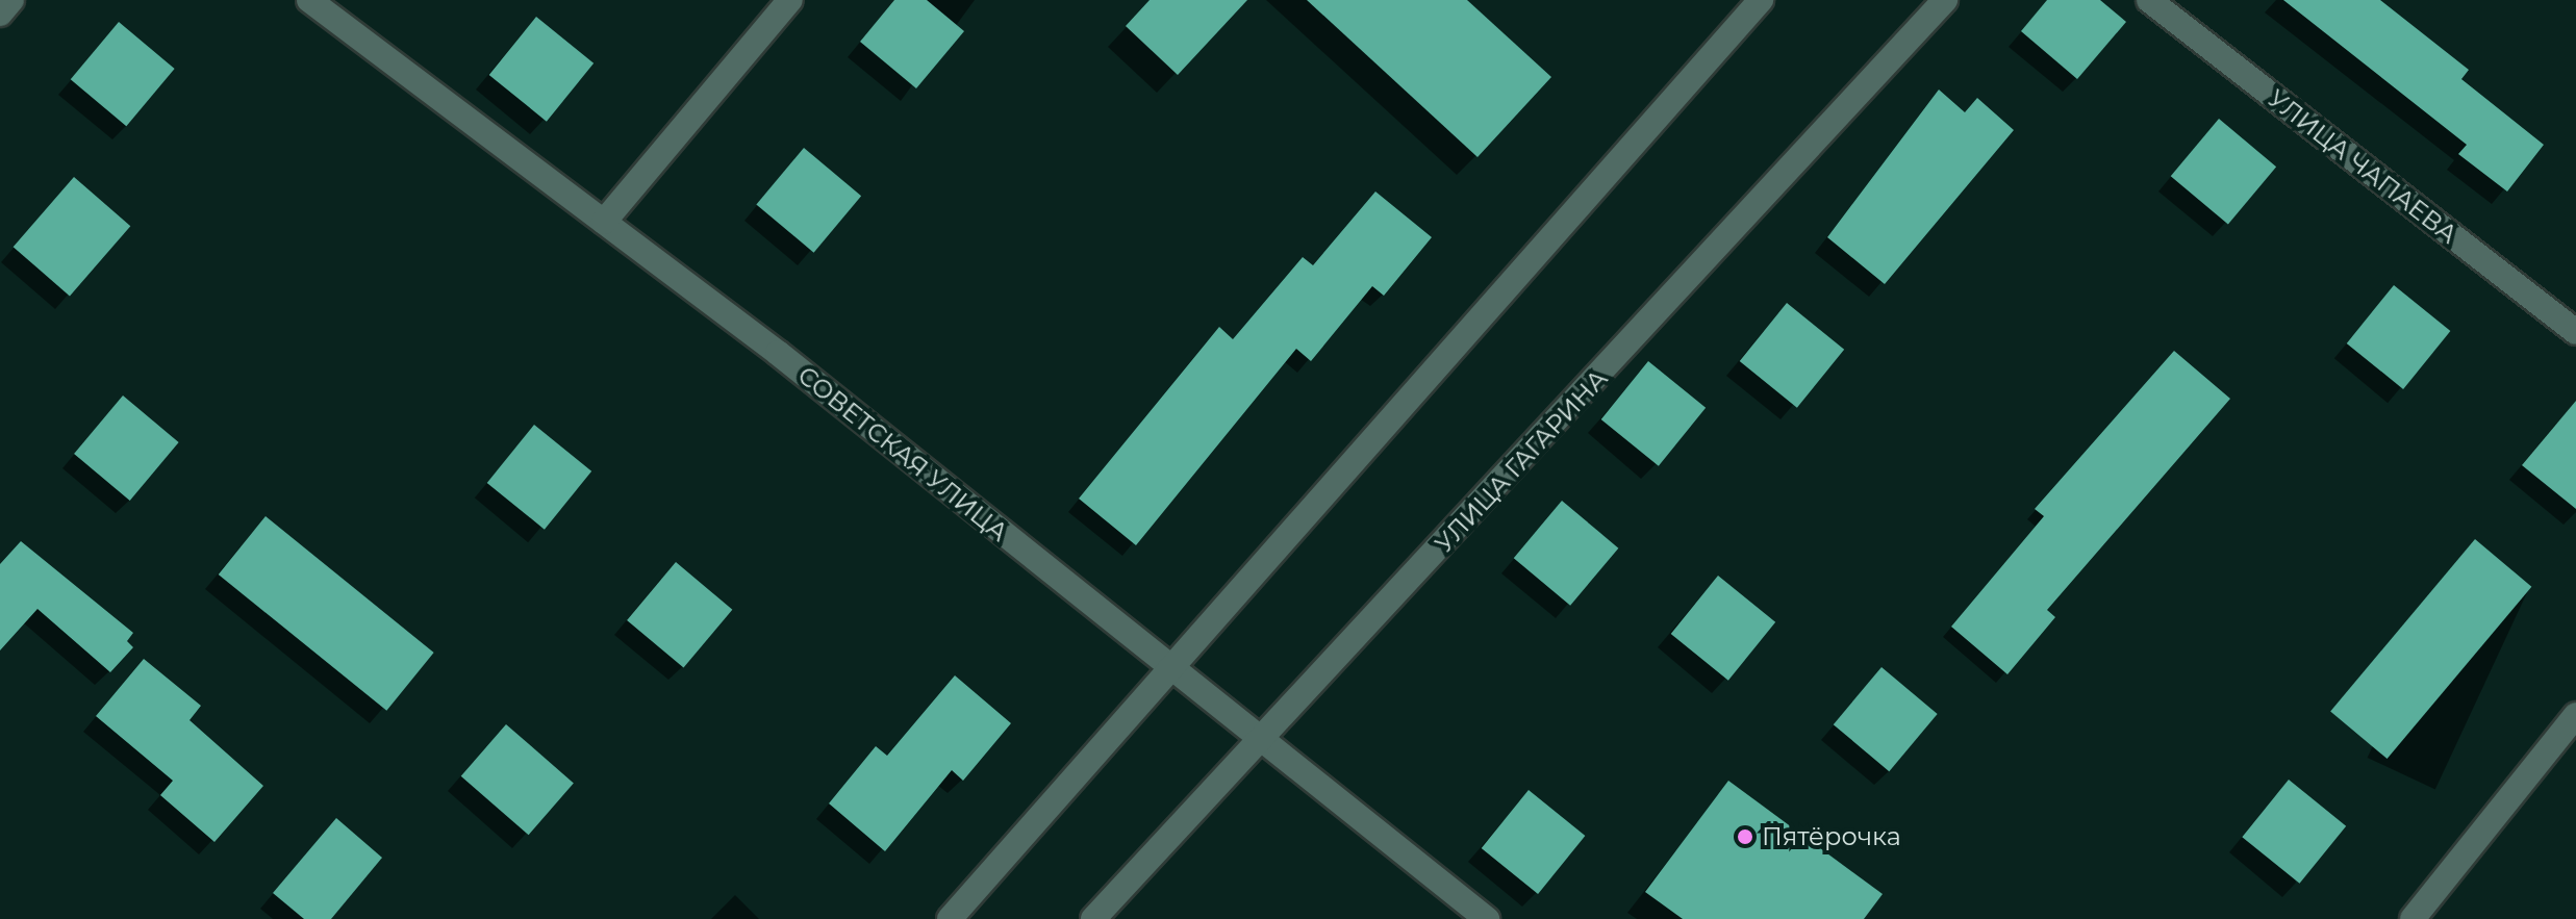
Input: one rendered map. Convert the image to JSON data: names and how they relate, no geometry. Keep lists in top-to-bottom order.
{
  "streets": {
    "street": ["УЛИЦА ЧАПАЕВА", "СОВЕТСКАЯ УЛИЦА", "УЛИЦА ГАГАРИНА"]
  },
  "crossings": [
    ["СОВЕТСКАЯ УЛИЦА", "УЛИЦА ГАГАРИНА"]
  ],
  "places": ["Пятёрочка"]
}
